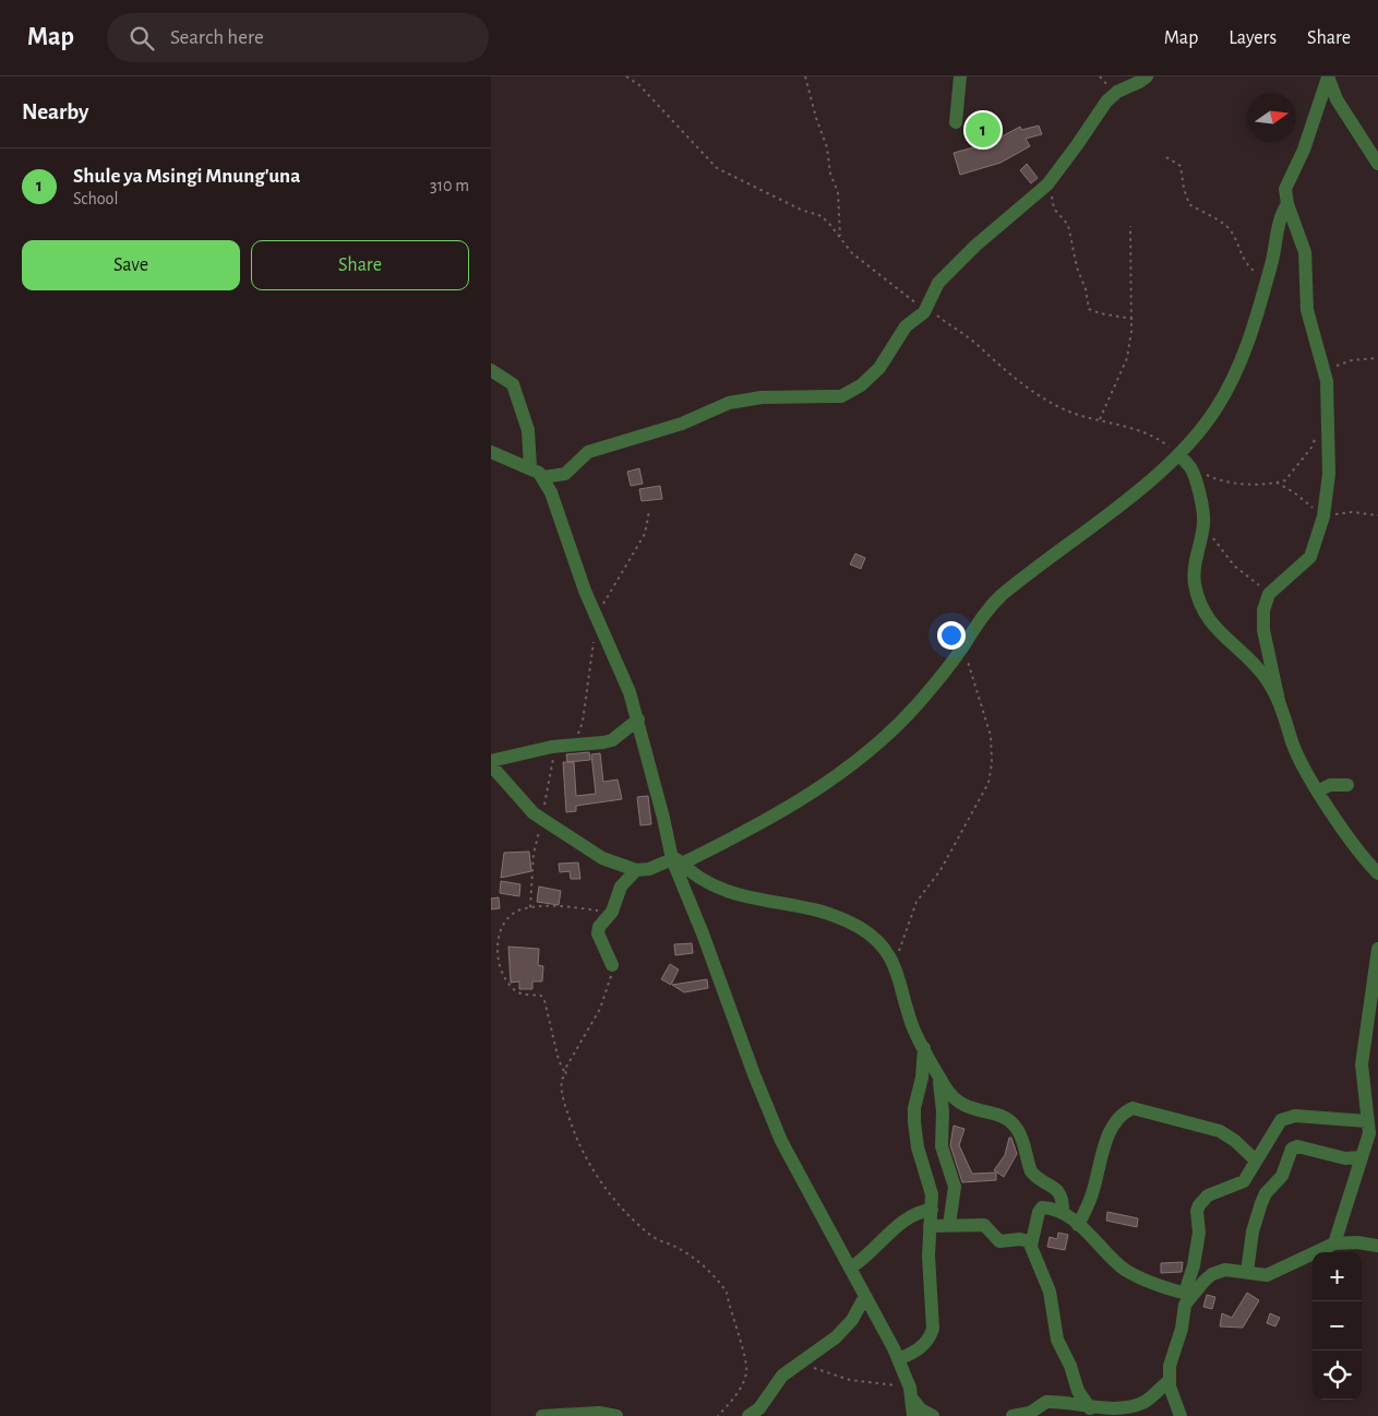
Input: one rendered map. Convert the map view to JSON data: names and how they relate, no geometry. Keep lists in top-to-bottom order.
{
  "north": "right",
  "page": {
    "header": "Map",
    "search": "Search here",
    "nav": ["Map", "Layers", "Share"],
    "heading": "Nearby",
    "pins": "1",
    "list": [
      {
        "mark": "1",
        "name": "Shule ya Msingi Mnung'una",
        "note": "School",
        "value": "310 m"
      }
    ],
    "buttons": ["Save", "Share"],
    "map_buttons": ["+", "−"]
  }
}
